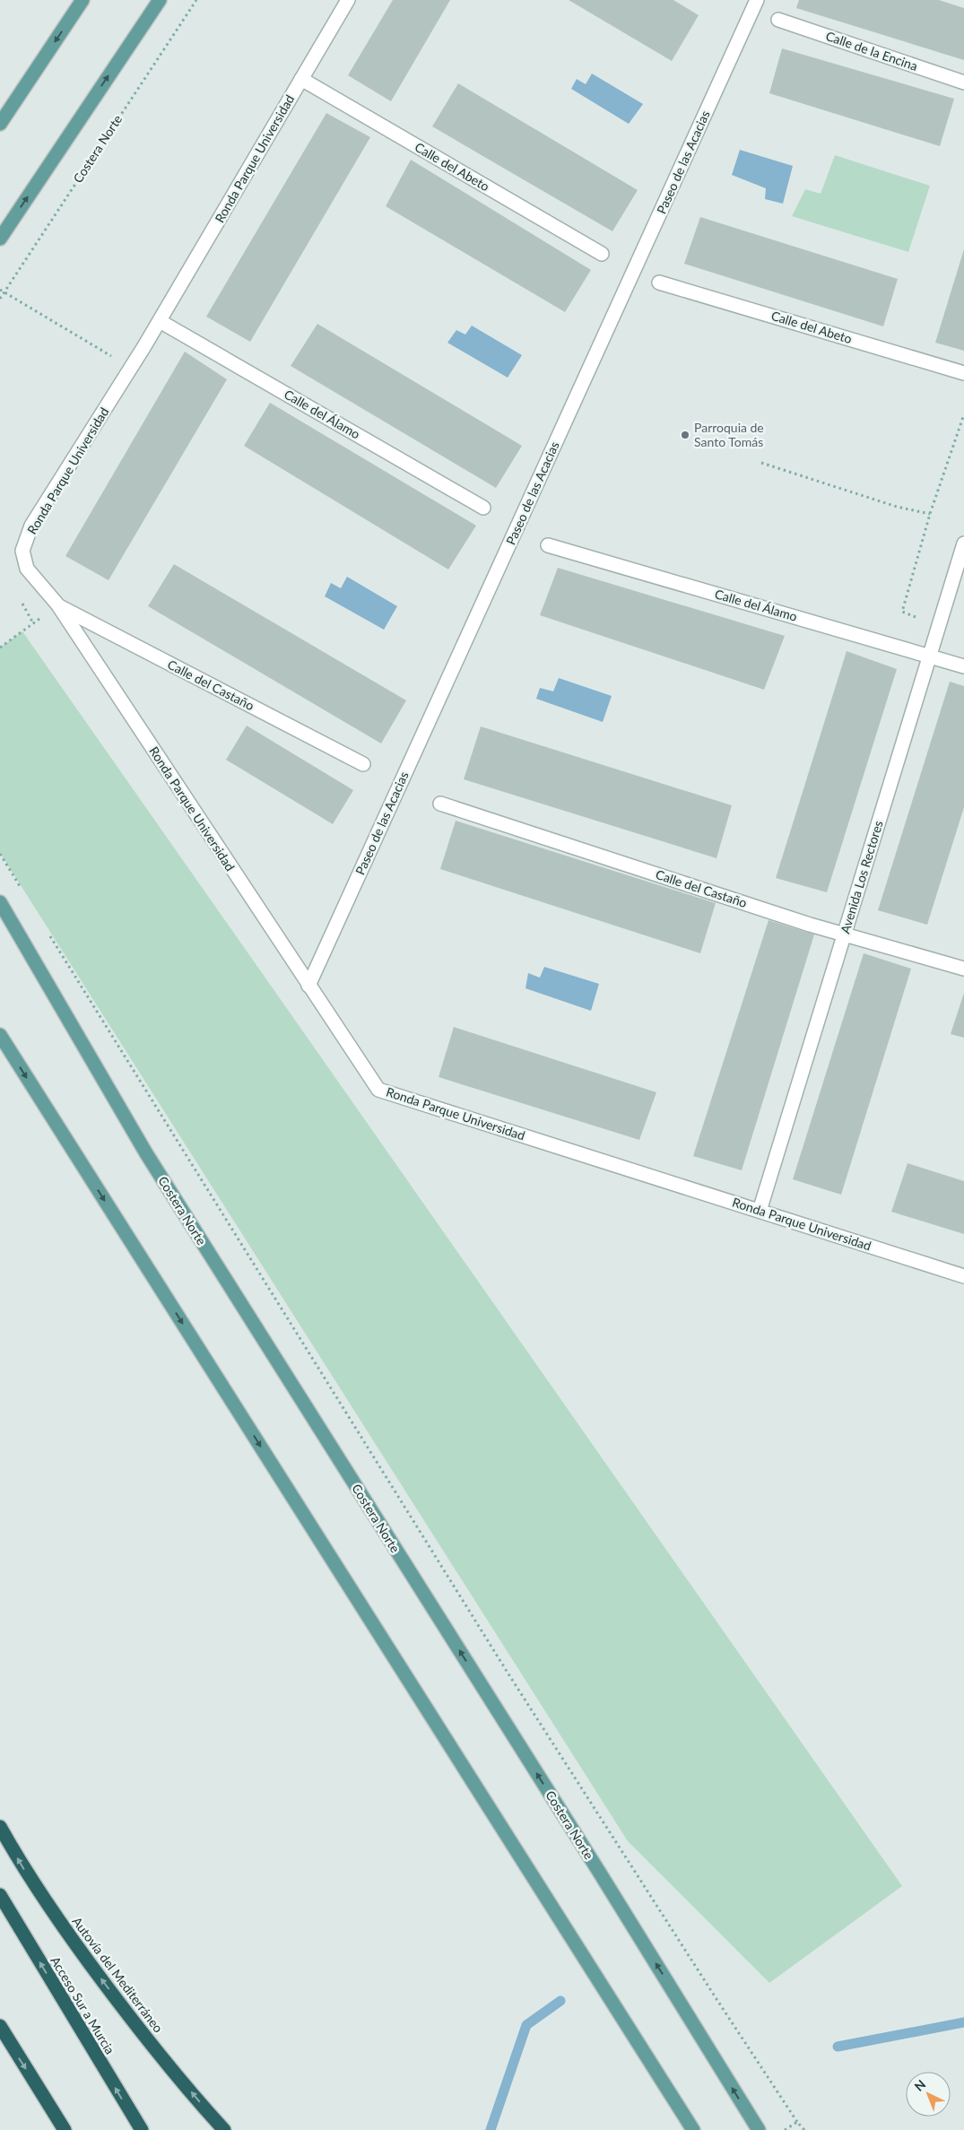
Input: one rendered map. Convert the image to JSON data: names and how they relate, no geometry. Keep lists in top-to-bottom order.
{
  "streets": {
    "highway": ["Autovía del Mediterráneo", "Acceso Sur a Murcia"],
    "main road": ["Costera Norte"],
    "street": [
      "Calle de la Encina",
      "Ronda Parque Universidad",
      "Paseo de las Acacias",
      "Calle del Abeto",
      "Calle del Álamo",
      "Calle del Castaño",
      "Avenida Los Rectores"
    ]
  },
  "crossings": [
    ["Ronda Parque Universidad", "Paseo de las Acacias"],
    ["Ronda Parque Universidad", "Calle del Abeto"],
    ["Ronda Parque Universidad", "Calle del Álamo"],
    ["Ronda Parque Universidad", "Calle del Castaño"],
    ["Ronda Parque Universidad", "Avenida Los Rectores"],
    ["Calle del Álamo", "Avenida Los Rectores"],
    ["Calle del Castaño", "Avenida Los Rectores"]
  ],
  "places": ["Parroquia de Santo Tomás"],
  "north": "top left"
}
